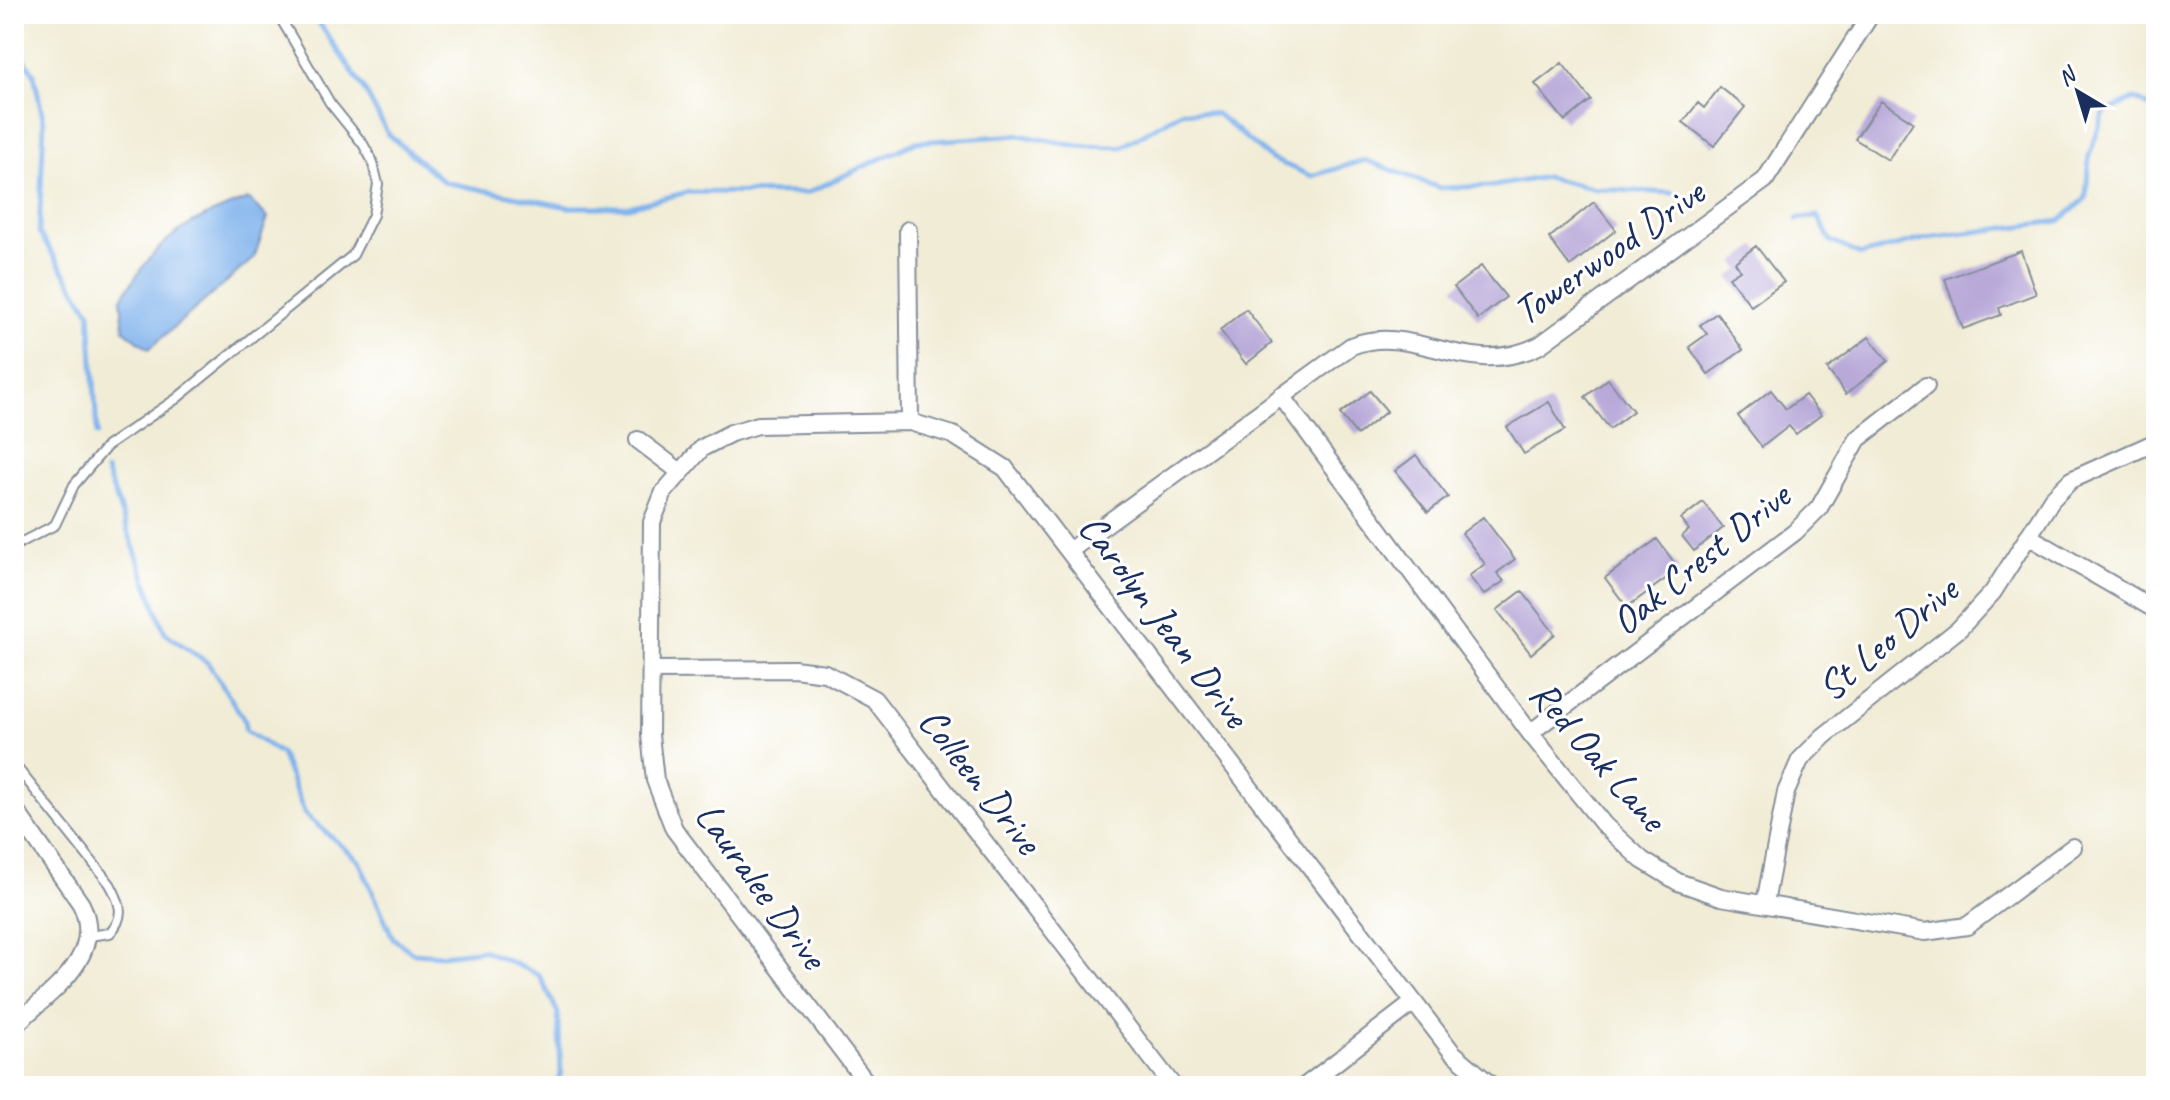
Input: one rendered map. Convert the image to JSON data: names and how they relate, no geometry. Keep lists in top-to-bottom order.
{
  "streets": {
    "street": [
      "Towerwood Drive",
      "Oak Crest Drive",
      "Carolyn Jean Drive",
      "St Leo Drive",
      "Red Oak Lane",
      "Colleen Drive",
      "Lauralee Drive"
    ]
  },
  "crossings": [
    ["Towerwood Drive", "Carolyn Jean Drive"],
    ["Towerwood Drive", "Red Oak Lane"],
    ["Oak Crest Drive", "Red Oak Lane"],
    ["Carolyn Jean Drive", "Lauralee Drive"],
    ["St Leo Drive", "Red Oak Lane"],
    ["Colleen Drive", "Lauralee Drive"]
  ],
  "north": "top left"
}
